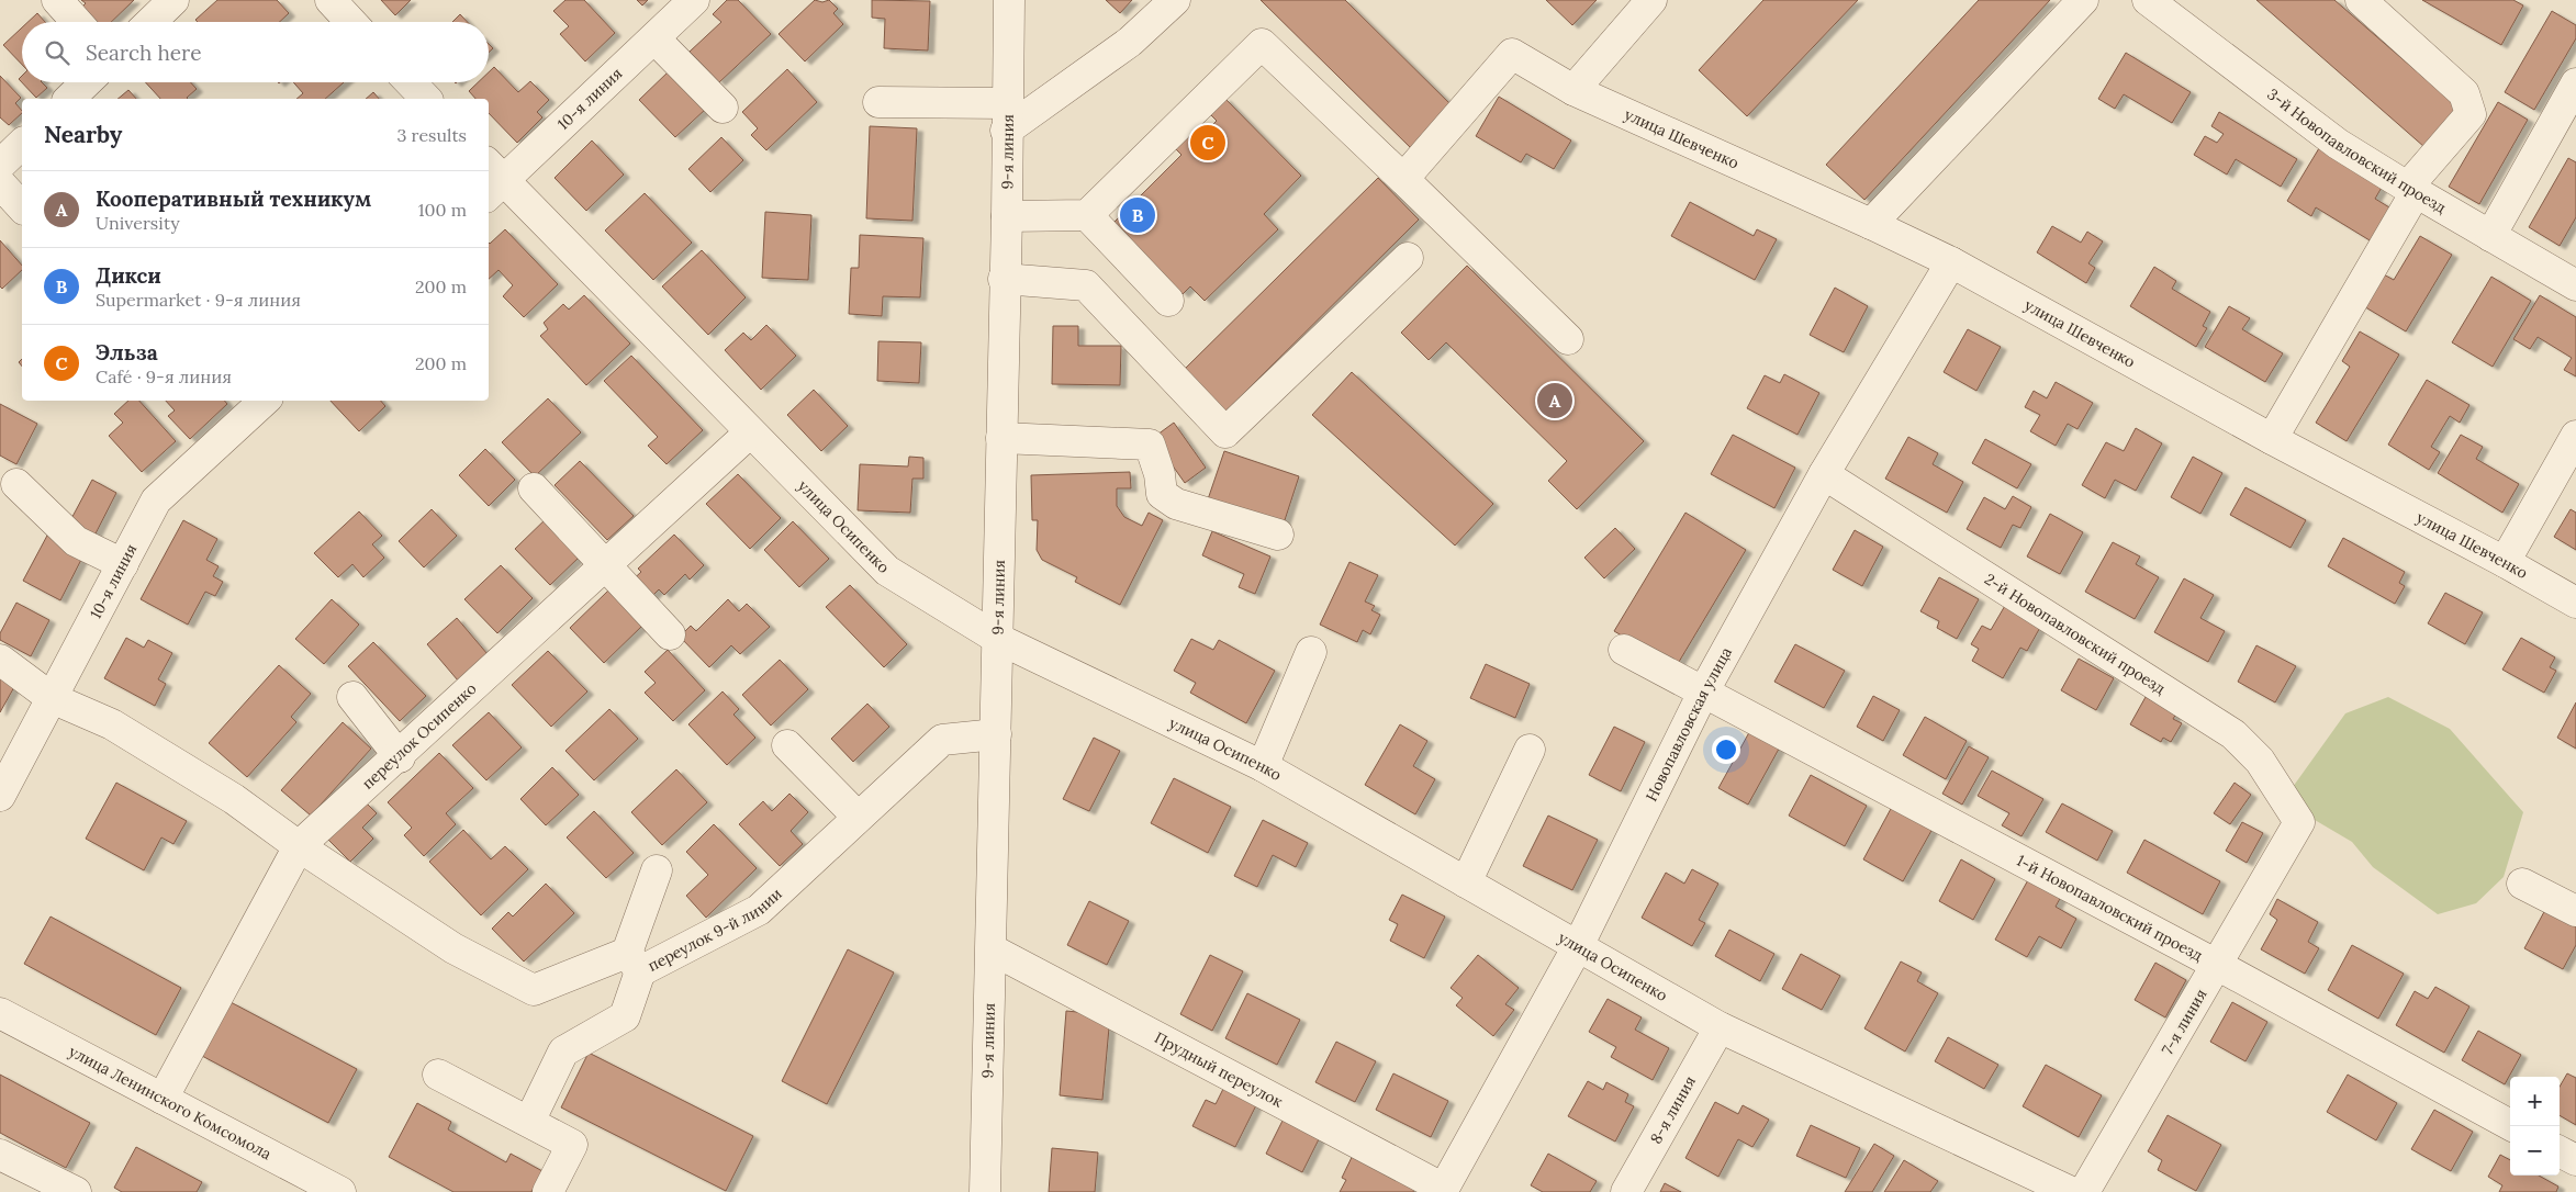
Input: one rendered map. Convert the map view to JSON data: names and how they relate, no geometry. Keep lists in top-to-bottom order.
{
  "streets": {
    "street": [
      "10-я линия",
      "улица Шевченко",
      "3-й Новопавловский проезд",
      "9-я линия",
      "улица Осипенко",
      "2-й Новопавловский проезд",
      "Новопавловская улица",
      "переулок Осипенко",
      "1-й Новопавловский проезд",
      "переулок 9-й линии",
      "7-я линия",
      "Прудный переулок",
      "улица Ленинского Комсомола",
      "8-я линия"
    ]
  },
  "crossings": [
    ["10-я линия", "улица Осипенко"],
    ["10-я линия", "переулок 9-й линии"],
    ["улица Шевченко", "Новопавловская улица"],
    ["9-я линия", "улица Осипенко"],
    ["9-я линия", "переулок 9-й линии"],
    ["9-я линия", "Прудный переулок"],
    ["улица Осипенко", "Новопавловская улица"],
    ["улица Осипенко", "переулок Осипенко"],
    ["улица Осипенко", "8-я линия"],
    ["2-й Новопавловский проезд", "Новопавловская улица"],
    ["2-й Новопавловский проезд", "7-я линия"],
    ["Новопавловская улица", "1-й Новопавловский проезд"],
    ["Новопавловская улица", "Прудный переулок"],
    ["переулок Осипенко", "переулок 9-й линии"],
    ["переулок Осипенко", "улица Ленинского Комсомола"],
    ["1-й Новопавловский проезд", "7-я линия"]
  ],
  "page": {
    "search": "Search here",
    "heading": ["Nearby", "3 results"],
    "pins": ["C", "B", "A"],
    "list": [
      {
        "mark": "A",
        "name": "Кооперативный техникум",
        "note": "University",
        "value": "100 m"
      },
      {
        "mark": "B",
        "name": "Дикси",
        "note": "Supermarket · 9-я линия",
        "value": "200 m"
      },
      {
        "mark": "C",
        "name": "Эльза",
        "note": "Café · 9-я линия",
        "value": "200 m"
      }
    ],
    "map_buttons": ["+", "−"]
  }
}
